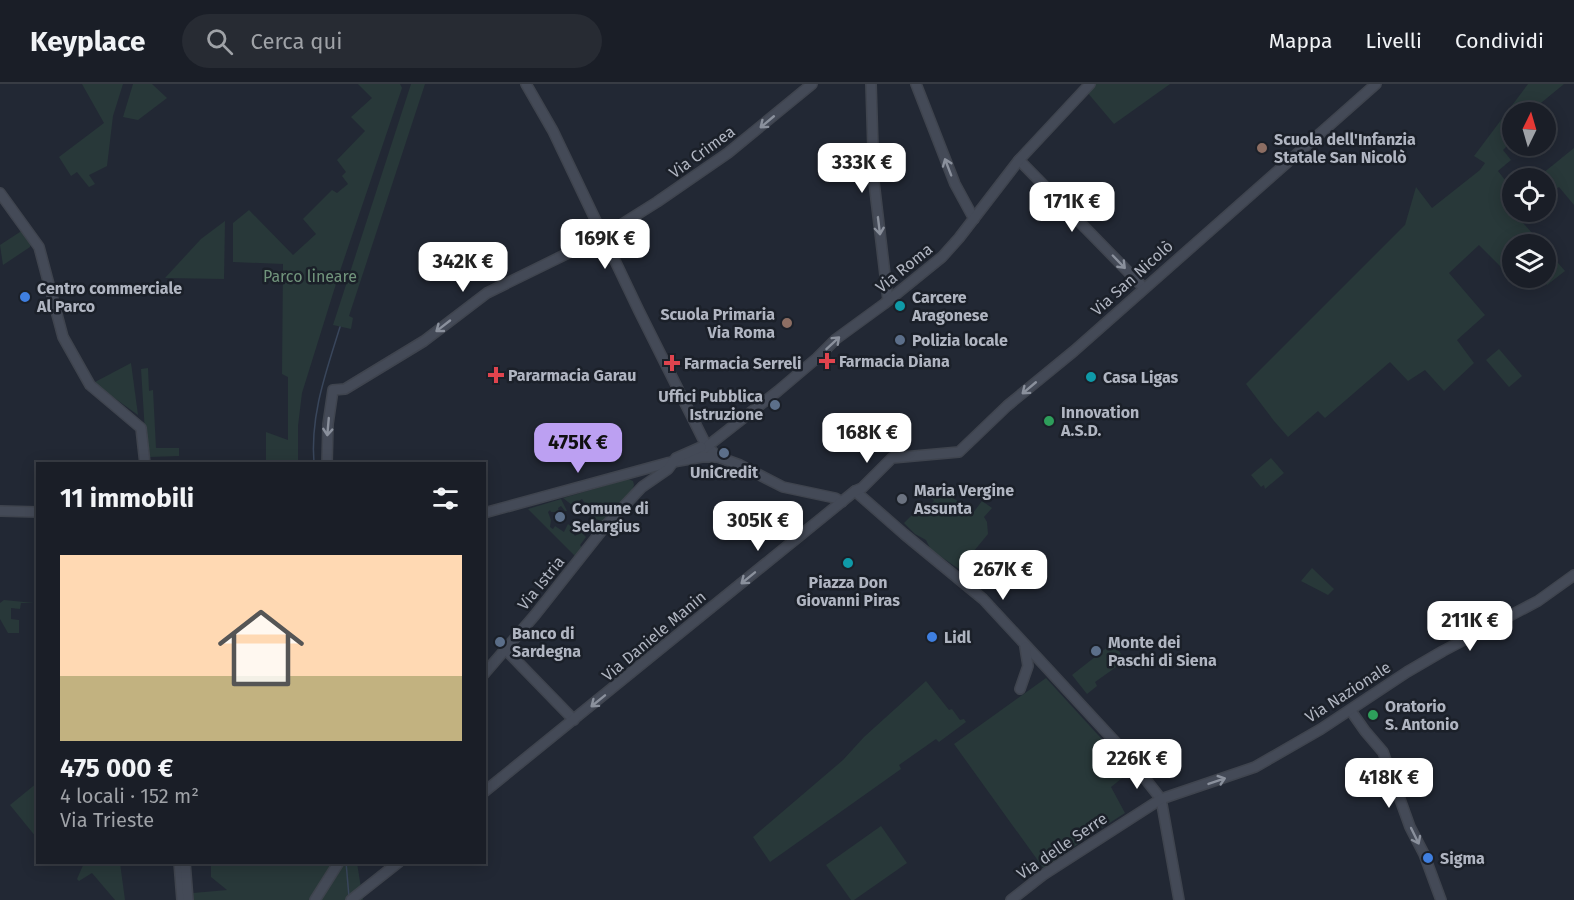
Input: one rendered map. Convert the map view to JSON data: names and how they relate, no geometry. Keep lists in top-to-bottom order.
{
  "streets": {
    "street": [
      "Via Crimea",
      "Via Roma",
      "Via San Nicolò",
      "Via Istria",
      "Via Daniele Manin",
      "Via Nazionale",
      "Via delle Serre"
    ]
  },
  "crossings": [
    ["Via San Nicolò", "Via Daniele Manin"],
    ["Via Nazionale", "Via delle Serre"]
  ],
  "one_way": [
    "Via Crimea",
    "Via Roma",
    "Via San Nicolò",
    "Via Daniele Manin",
    "Via Nazionale"
  ],
  "parks": ["Parco lineare"],
  "places": {
    "other": [
      "Scuola dell'Infanzia Statale San Nicolò",
      "Centro commerciale Al Parco",
      "Carcere Aragonese",
      "Scuola Primaria Via Roma",
      "Polizia locale",
      "Casa Ligas",
      "Uffici Pubblica Istruzione",
      "Innovation A.S.D.",
      "UniCredit",
      "Maria Vergine Assunta",
      "Comune di Selargius",
      "Piazza Don Giovanni Piras",
      "Lidl",
      "Banco di Sardegna",
      "Monte dei Paschi di Siena",
      "Oratorio S. Antonio",
      "Sigma"
    ],
    "health": ["Farmacia Diana", "Farmacia Serreli", "Pararmacia Garau"]
  },
  "north": "top",
  "page": {
    "header": "Keyplace",
    "search": "Cerca qui",
    "nav": ["Mappa", "Livelli", "Condividi"],
    "price": [
      "333K €",
      "171K €",
      "169K €",
      "342K €",
      "168K €",
      "475K €",
      "305K €",
      "267K €",
      "211K €",
      "226K €",
      "418K €"
    ],
    "heading": "11 immobili",
    "list": [
      {
        "name": "475 000 €",
        "note": "4 locali · 152 m² · Via Trieste"
      }
    ]
  }
}
